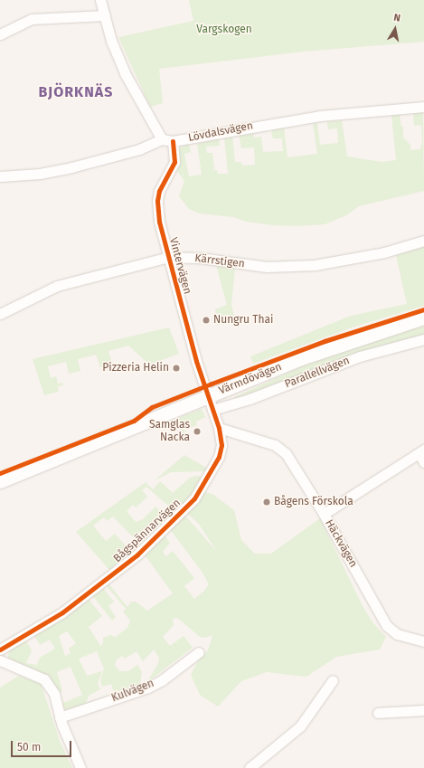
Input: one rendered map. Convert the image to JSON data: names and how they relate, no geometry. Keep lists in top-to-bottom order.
{
  "streets": {
    "main road": ["Värmdövägen"],
    "street": [
      "Lövdalsvägen",
      "Kärrstigen",
      "Vintervägen",
      "Parallellvägen",
      "Bågspännarvägen",
      "Häckvägen",
      "Kulvägen"
    ]
  },
  "crossings": [
    ["Lövdalsvägen", "Vintervägen"],
    ["Kärrstigen", "Vintervägen"],
    ["Vintervägen", "Värmdövägen"],
    ["Vintervägen", "Bågspännarvägen"],
    ["Parallellvägen", "Bågspännarvägen"],
    ["Värmdövägen", "Bågspännarvägen"],
    ["Bågspännarvägen", "Häckvägen"]
  ],
  "districts": ["BJÖRKNÄS"],
  "parks": ["Vargskogen"],
  "places": [
    "Nungru Thai",
    "Pizzeria Helin",
    "Samglas Nacka",
    "Bågens Förskola"
  ],
  "scale_bar": "50 m",
  "north": "top"
}
